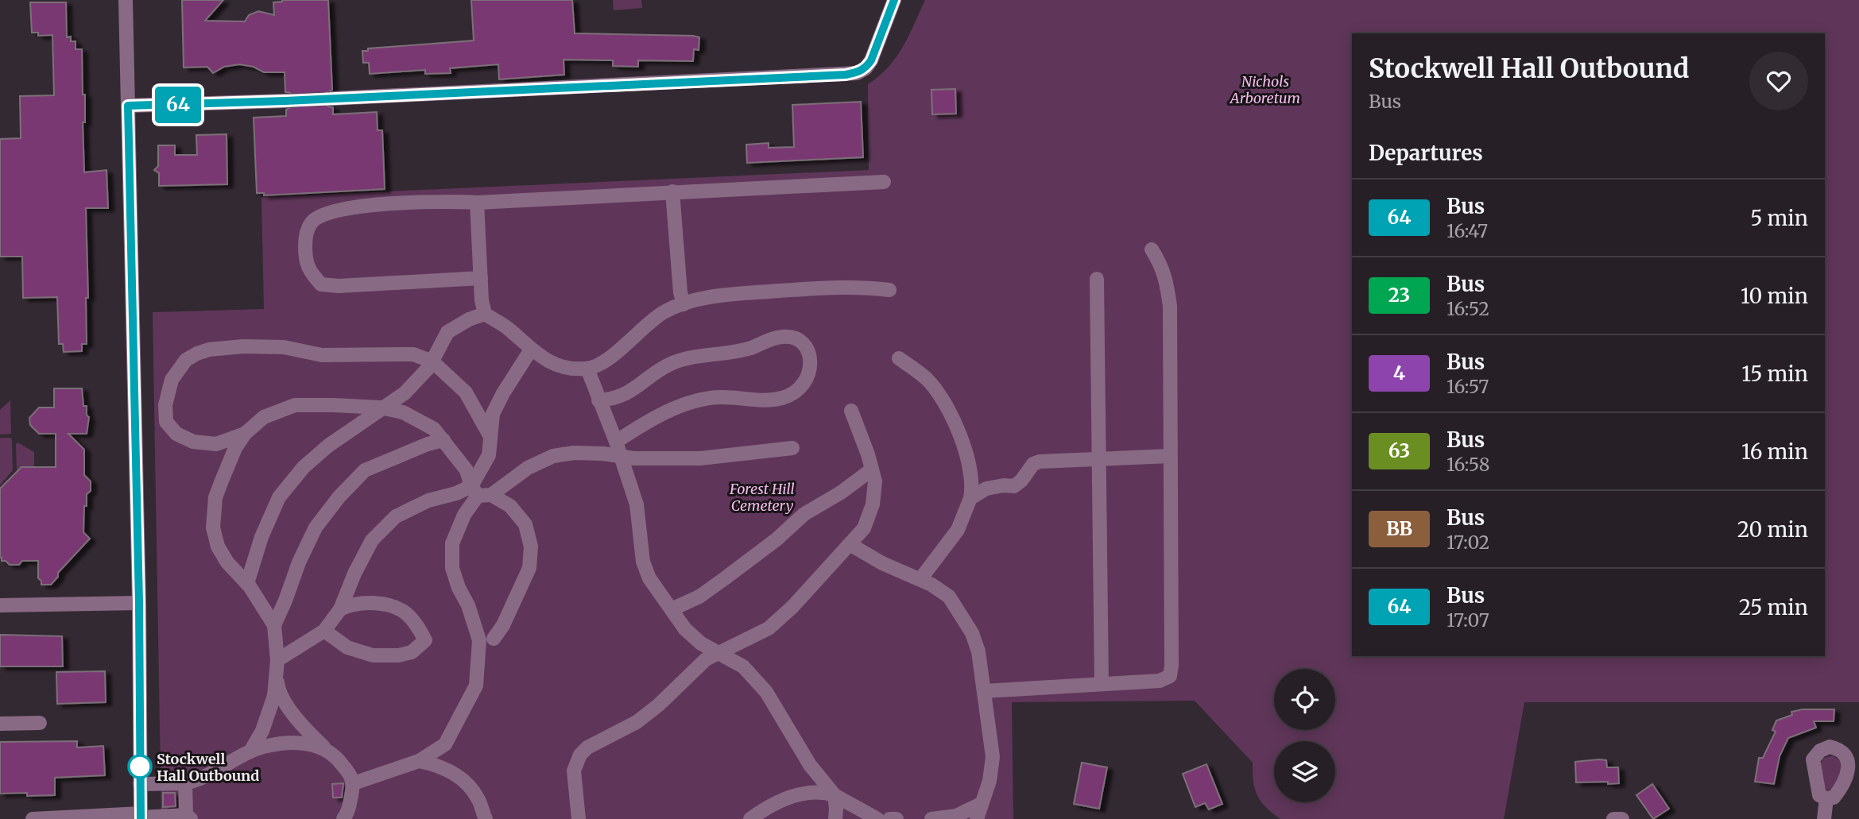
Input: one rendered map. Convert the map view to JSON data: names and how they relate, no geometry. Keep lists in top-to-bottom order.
{
  "parks": ["Nichols Arboretum", "Forest Hill Cemetery"],
  "places": ["Stockwell Hall Outbound"],
  "lines": ["bus line 64"],
  "page": {
    "on_map": "64",
    "heading": [
      ["Stockwell Hall Outbound", "Bus"],
      "Departures"
    ],
    "list": [
      {
        "mark": "64",
        "name": "Bus",
        "note": "16:47",
        "value": "5 min"
      },
      {
        "mark": "23",
        "name": "Bus",
        "note": "16:52",
        "value": "10 min"
      },
      {
        "mark": "4",
        "name": "Bus",
        "note": "16:57",
        "value": "15 min"
      },
      {
        "mark": "63",
        "name": "Bus",
        "note": "16:58",
        "value": "16 min"
      },
      {
        "mark": "BB",
        "name": "Bus",
        "note": "17:02",
        "value": "20 min"
      },
      {
        "mark": "64",
        "name": "Bus",
        "note": "17:07",
        "value": "25 min"
      }
    ]
  }
}
